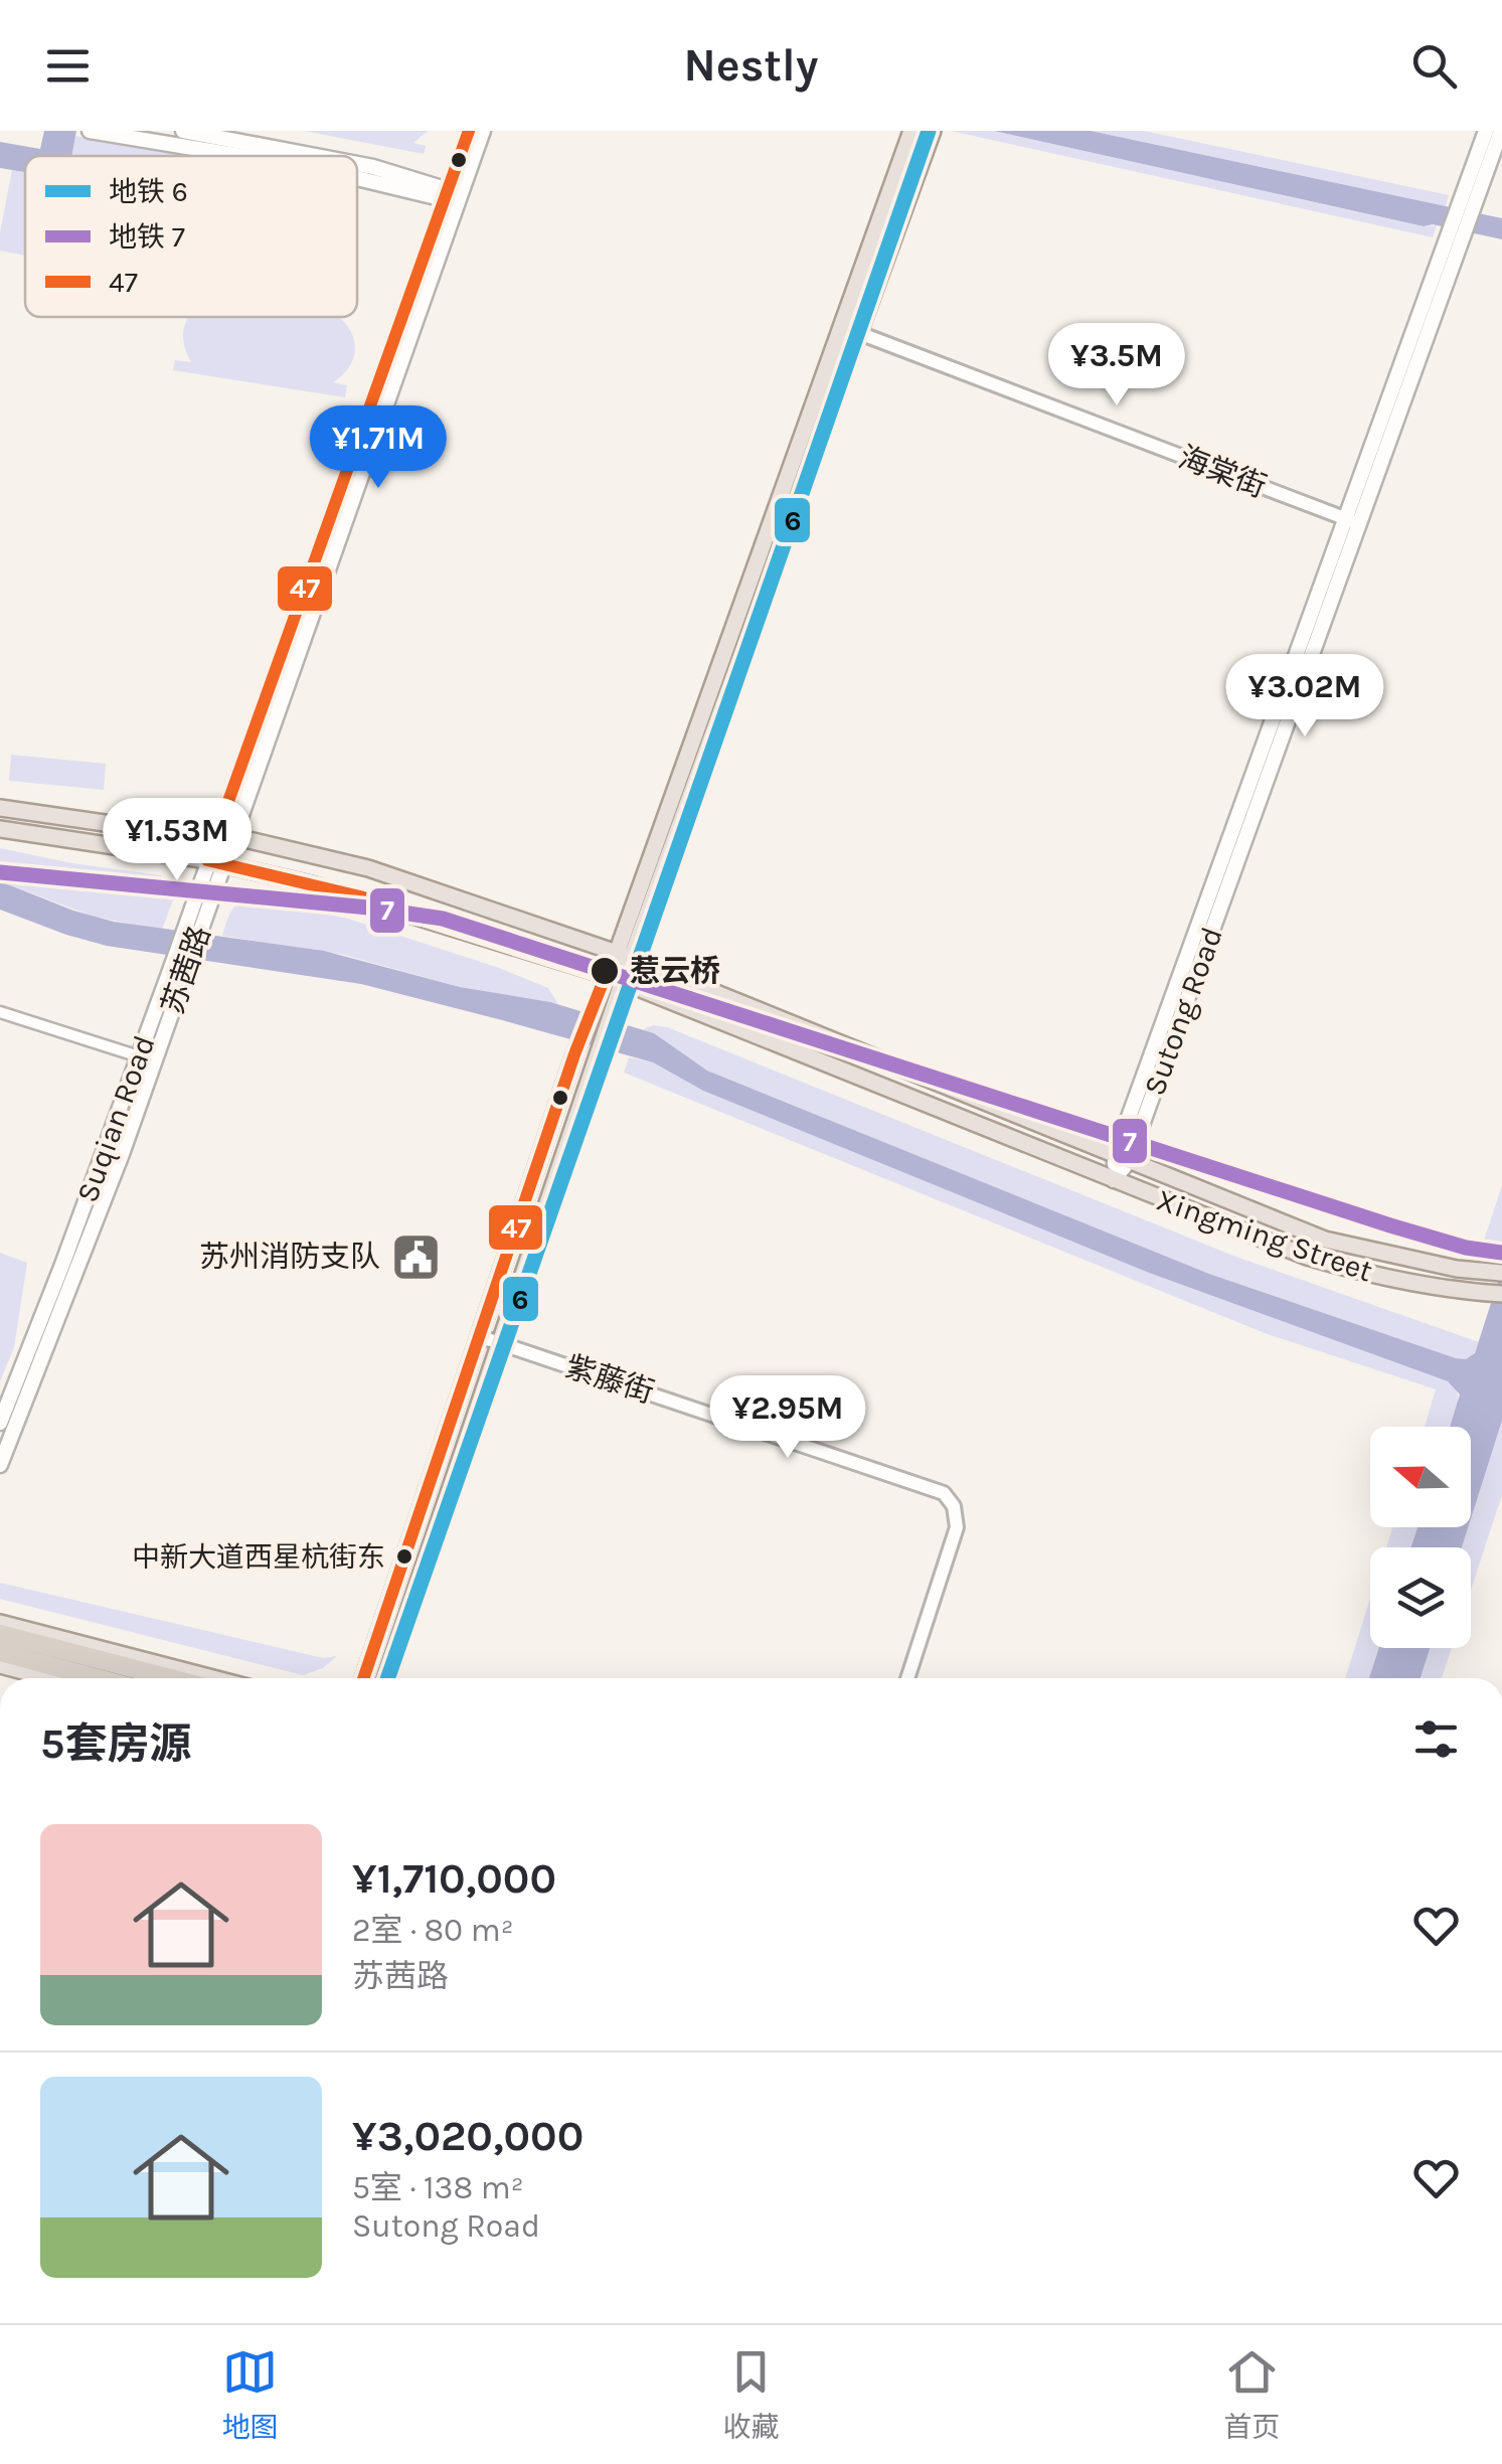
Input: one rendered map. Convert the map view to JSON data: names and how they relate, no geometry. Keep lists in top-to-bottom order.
{
  "streets": {
    "main road": [
      "苏茜路",
      "Sutong Road",
      "Suqian Road",
      "Xingming Street"
    ],
    "street": ["海棠街", "紫藤街"]
  },
  "crossings": [
    ["海棠街", "Sutong Road"],
    ["苏茜路", "Suqian Road"],
    ["苏茜路", "Xingming Street"],
    ["Sutong Road", "Xingming Street"]
  ],
  "places": {
    "other": ["惹云桥", "中新大道西星杭街东"],
    "public building": ["苏州消防支队"]
  },
  "lines": ["metro line 6", "transit line 47", "metro line 7"],
  "legend": ["地铁 6", "地铁 7", "47"],
  "north": "left",
  "page": {
    "header": "Nestly",
    "price": [
      "¥3.5M",
      "¥1.71M",
      "¥3.02M",
      "¥1.53M",
      "¥2.95M"
    ],
    "heading": "5套房源",
    "list": [
      {
        "name": "¥1,710,000",
        "note": "2室 · 80 m² · 苏茜路"
      },
      {
        "name": "¥3,020,000",
        "note": "5室 · 138 m² · Sutong Road"
      }
    ],
    "tabs": ["地图", "收藏", "首页"]
  }
}
